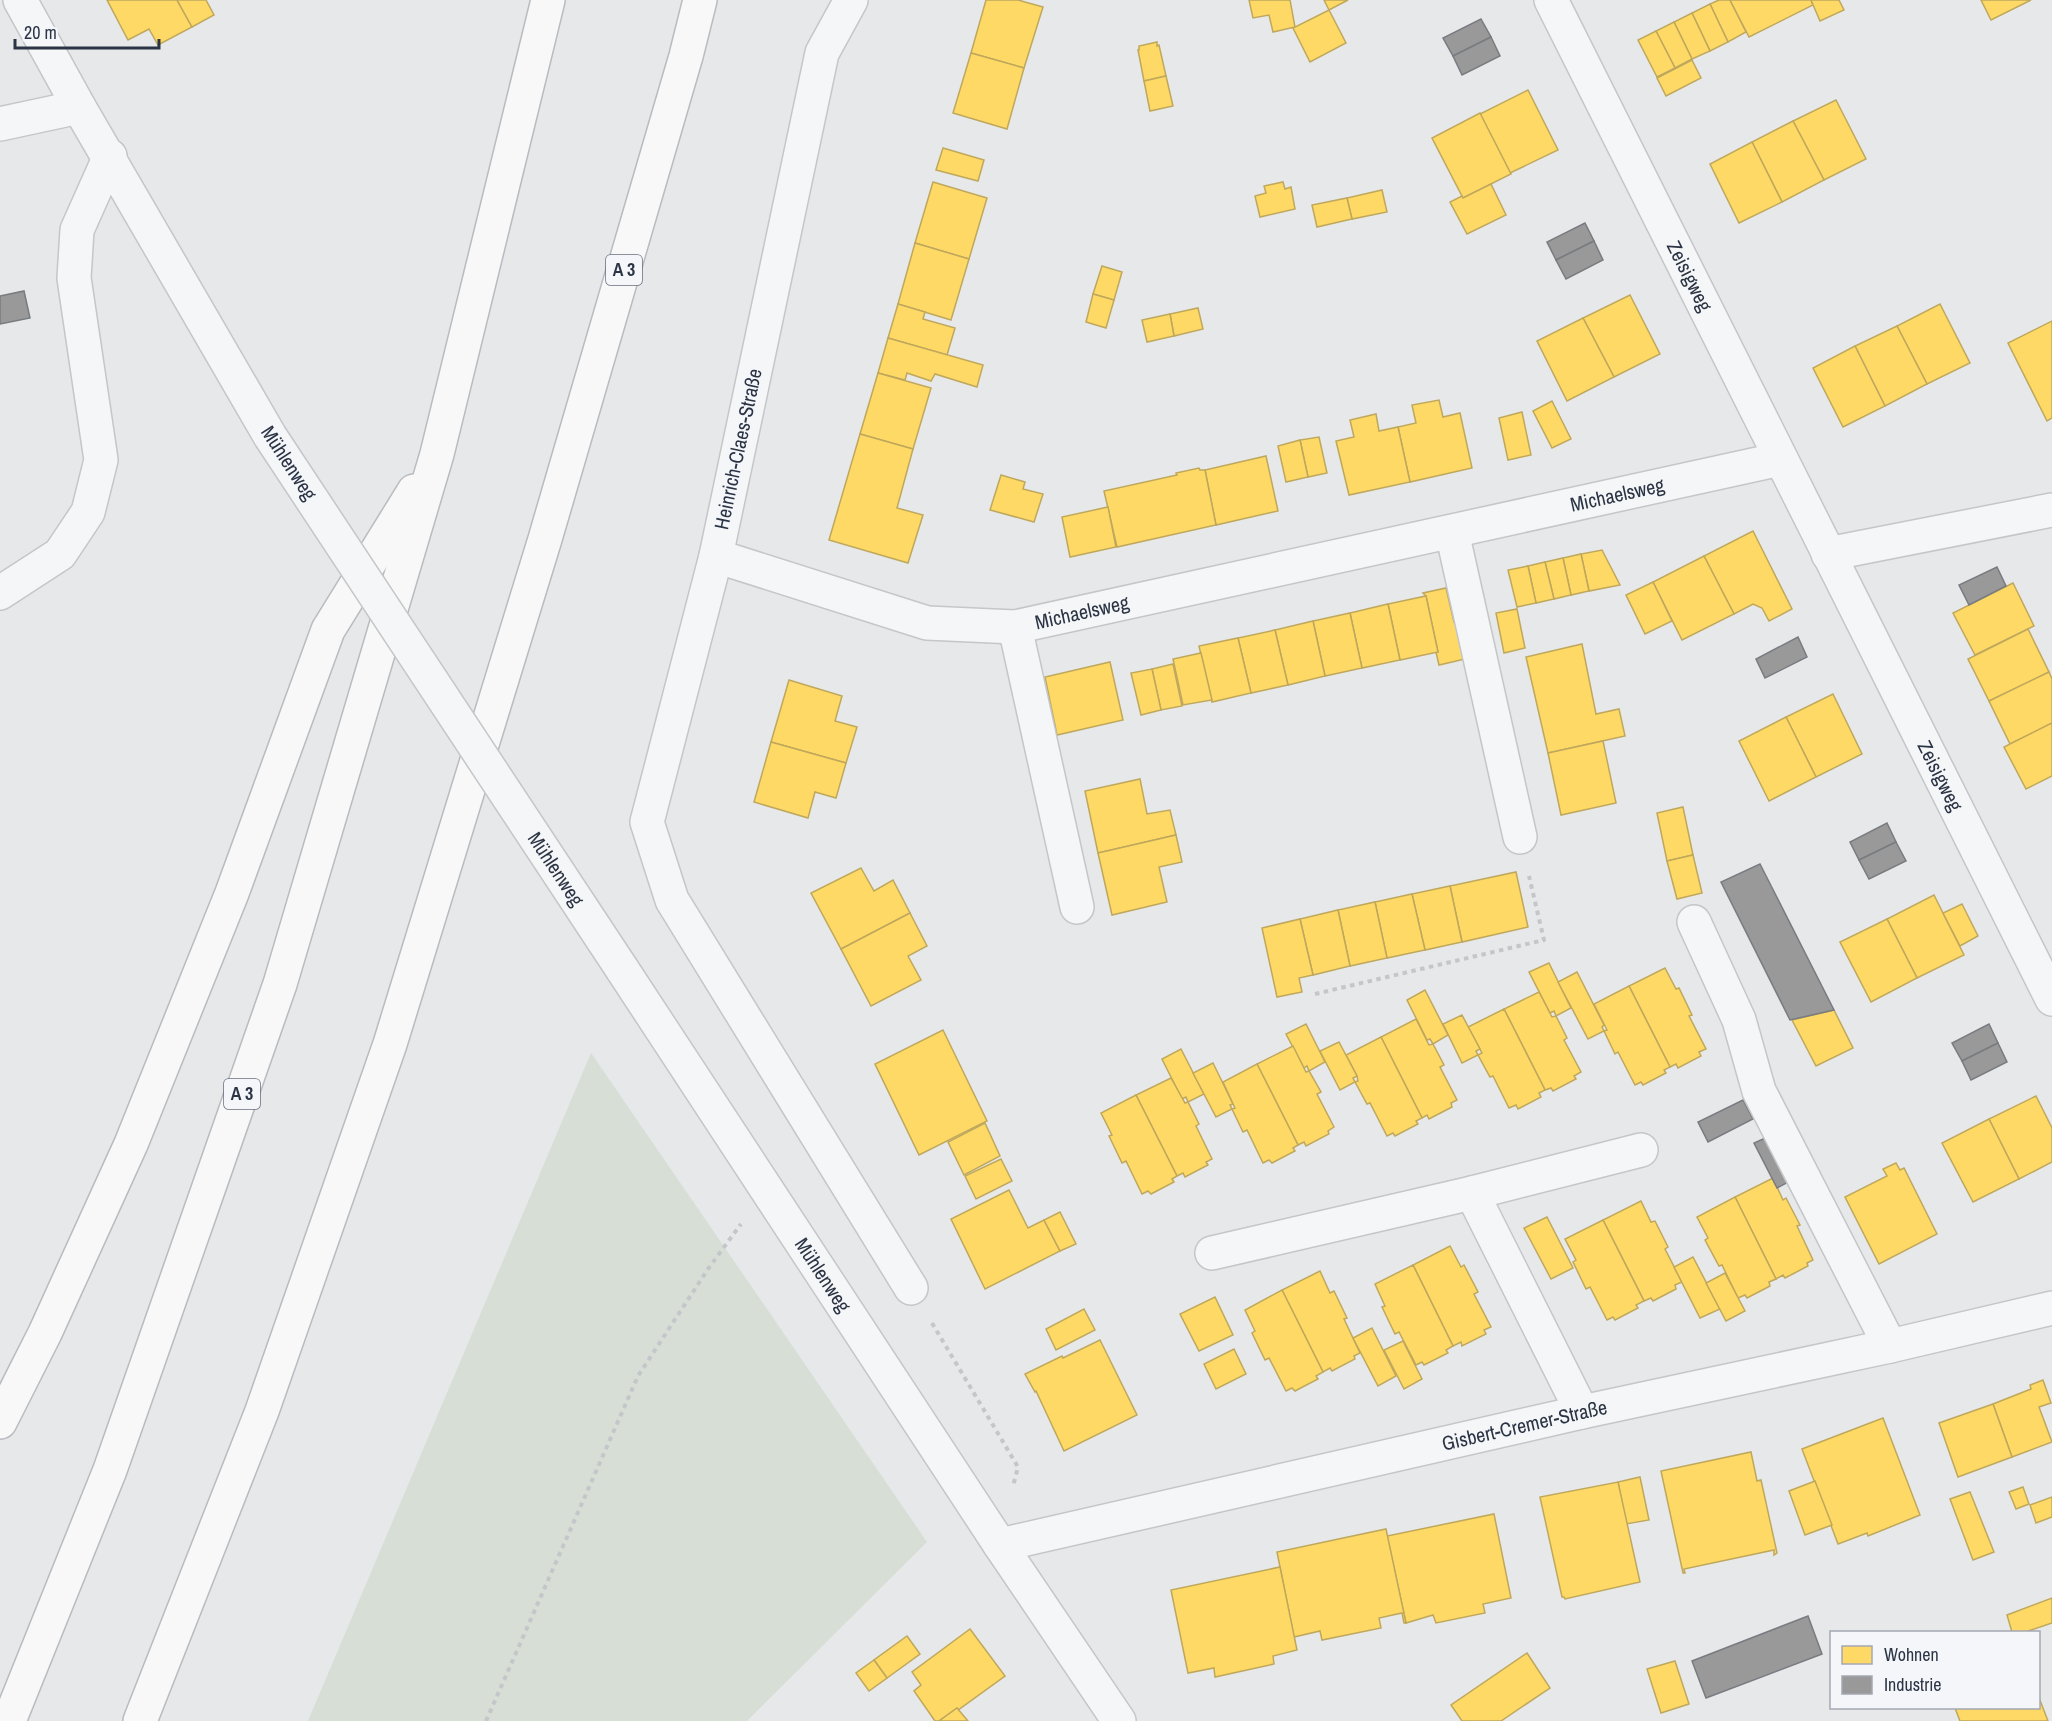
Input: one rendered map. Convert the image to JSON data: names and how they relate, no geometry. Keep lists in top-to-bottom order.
{
  "streets": {
    "highway": ["A 3"],
    "street": [
      "Zeisigweg",
      "Heinrich-Claes-Straße",
      "Mühlenweg",
      "Michaelsweg",
      "Gisbert-Cremer-Straße"
    ]
  },
  "crossings": [
    ["Zeisigweg", "Michaelsweg"],
    ["Heinrich-Claes-Straße", "Michaelsweg"],
    ["Mühlenweg", "Gisbert-Cremer-Straße"]
  ],
  "legend": ["Wohnen", "Industrie"],
  "scale_bar": "20 m"
}
